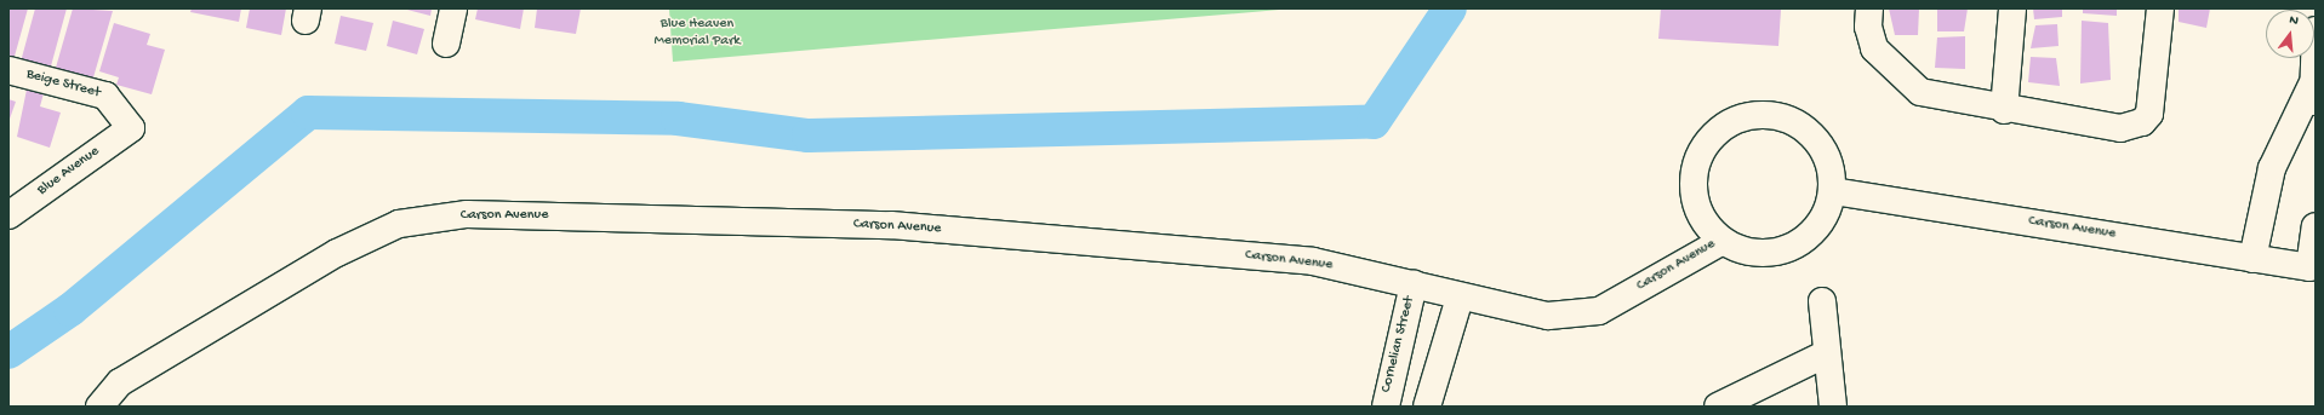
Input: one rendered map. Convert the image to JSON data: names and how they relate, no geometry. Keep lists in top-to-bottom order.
{
  "streets": {
    "street": [
      "Beige Street",
      "Blue Avenue",
      "Carson Avenue",
      "Cornelian Street"
    ]
  },
  "crossings": [
    ["Beige Street", "Blue Avenue"],
    ["Carson Avenue", "Cornelian Street"]
  ],
  "parks": ["Blue Heaven Memorial Park"],
  "north": "top"
}
